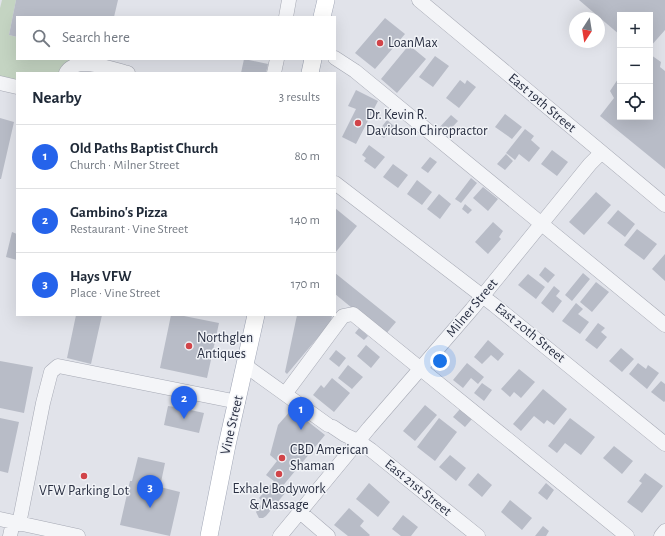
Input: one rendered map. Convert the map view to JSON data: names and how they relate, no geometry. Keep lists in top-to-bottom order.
{
  "streets": {
    "main road": ["Vine Street"],
    "street": [
      "East 19th Street",
      "Milner Street",
      "East 20th Street",
      "East 21st Street"
    ]
  },
  "crossings": [
    ["East 19th Street", "Milner Street"],
    ["Milner Street", "East 20th Street"],
    ["Milner Street", "East 21st Street"],
    ["Vine Street", "East 21st Street"]
  ],
  "places": [
    "LoanMax",
    "Dr. Kevin R. Davidson Chiropractor",
    "Northglen Antiques",
    "CBD American Shaman",
    "Exhale Bodywork & Massage",
    "VFW Parking Lot"
  ],
  "north": "bottom",
  "page": {
    "map_buttons": ["+", "−"],
    "search": "Search here",
    "heading": ["Nearby", "3 results"],
    "list": [
      {
        "mark": "1",
        "name": "Old Paths Baptist Church",
        "note": "Church · Milner Street",
        "value": "80 m"
      },
      {
        "mark": "2",
        "name": "Gambino's Pizza",
        "note": "Restaurant · Vine Street",
        "value": "140 m"
      },
      {
        "mark": "3",
        "name": "Hays VFW",
        "note": "Place · Vine Street",
        "value": "170 m"
      }
    ],
    "pins": ["2", "1", "3"]
  }
}
